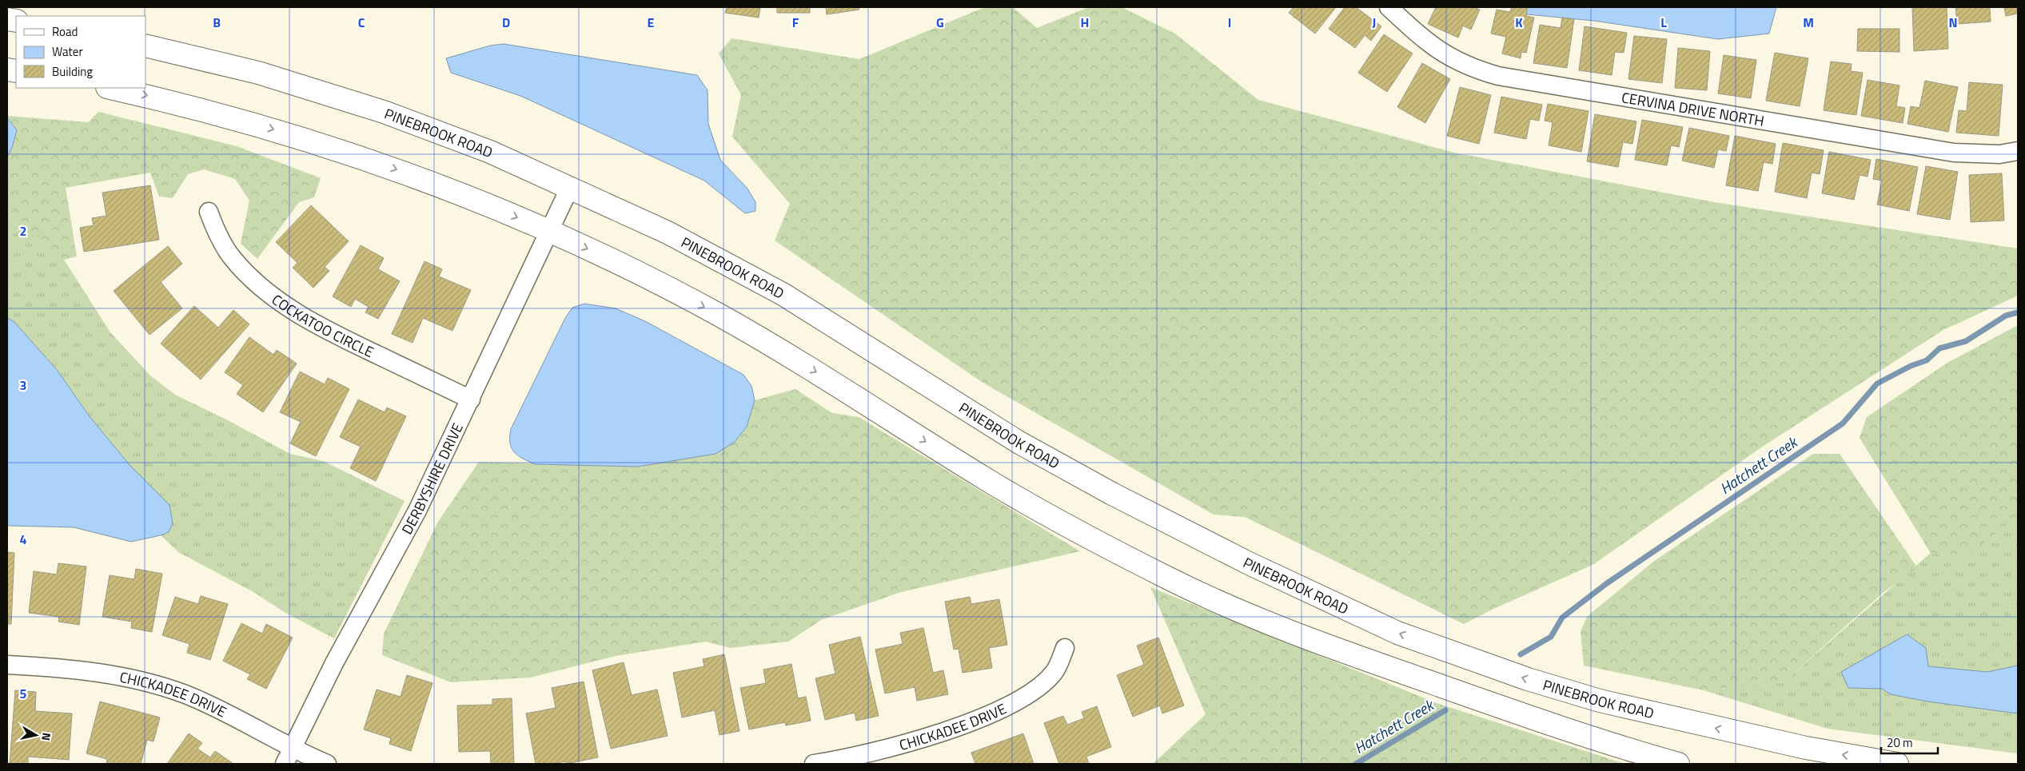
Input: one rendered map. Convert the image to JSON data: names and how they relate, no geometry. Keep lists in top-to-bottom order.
{
  "streets": {
    "street": [
      "CERVINA DRIVE NORTH",
      "PINEBROOK ROAD",
      "COCKATOO CIRCLE",
      "DERBYSHIRE DRIVE",
      "CHICKADEE DRIVE"
    ]
  },
  "crossings": [
    ["PINEBROOK ROAD", "DERBYSHIRE DRIVE"],
    ["COCKATOO CIRCLE", "DERBYSHIRE DRIVE"],
    ["DERBYSHIRE DRIVE", "CHICKADEE DRIVE"]
  ],
  "water": ["Hatchett Creek"],
  "legend": ["Road", "Water", "Building"],
  "scale_bar": "20 m",
  "north": "right",
  "grid": {
    "columns": [
      "B",
      "C",
      "D",
      "E",
      "F",
      "G",
      "H",
      "I",
      "J",
      "K",
      "L",
      "M",
      "N"
    ],
    "rows": [
      "2",
      "3",
      "4",
      "5"
    ]
  }
}
